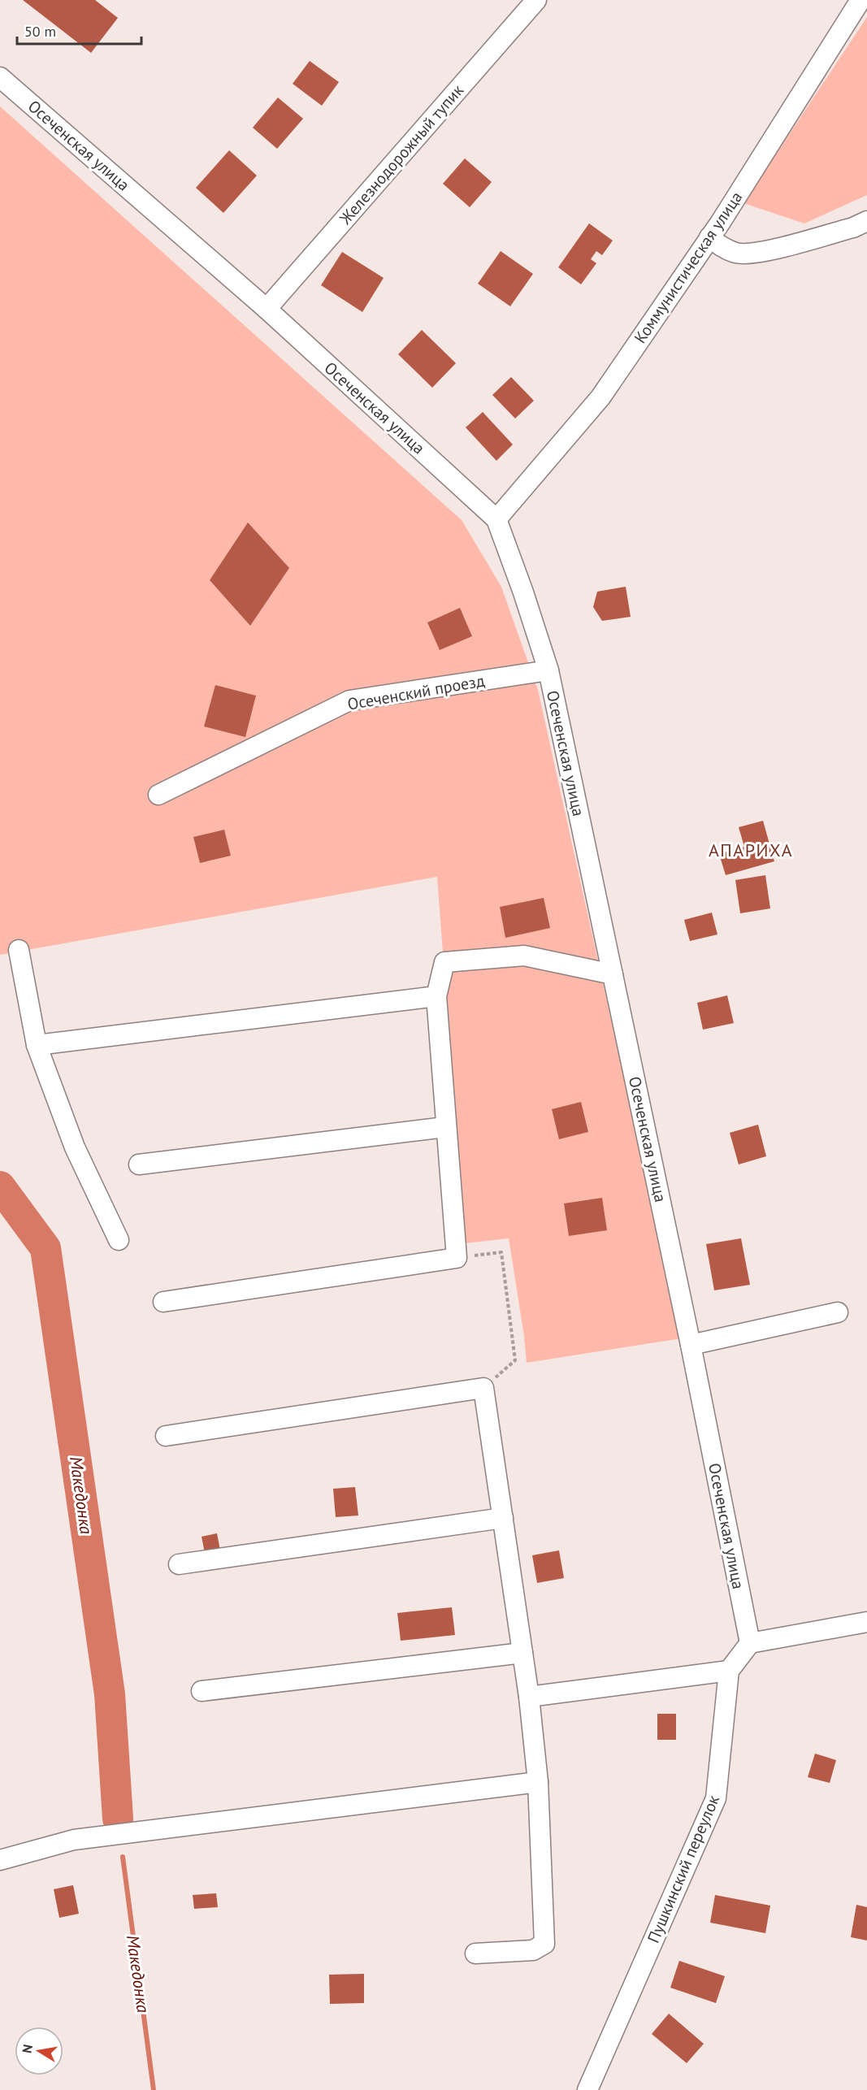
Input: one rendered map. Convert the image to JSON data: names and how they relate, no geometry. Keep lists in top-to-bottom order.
{
  "streets": {
    "street": [
      "Осеченская улица",
      "Железнодорожный тупик",
      "Коммунистическая улица",
      "Осеченский проезд",
      "Пушкинский переулок"
    ]
  },
  "crossings": [
    ["Осеченская улица", "Железнодорожный тупик"],
    ["Осеченская улица", "Коммунистическая улица"],
    ["Осеченская улица", "Осеченский проезд"]
  ],
  "districts": ["АПАРИХА"],
  "water": ["Македонка"],
  "scale_bar": "50 m",
  "north": "left"
}
